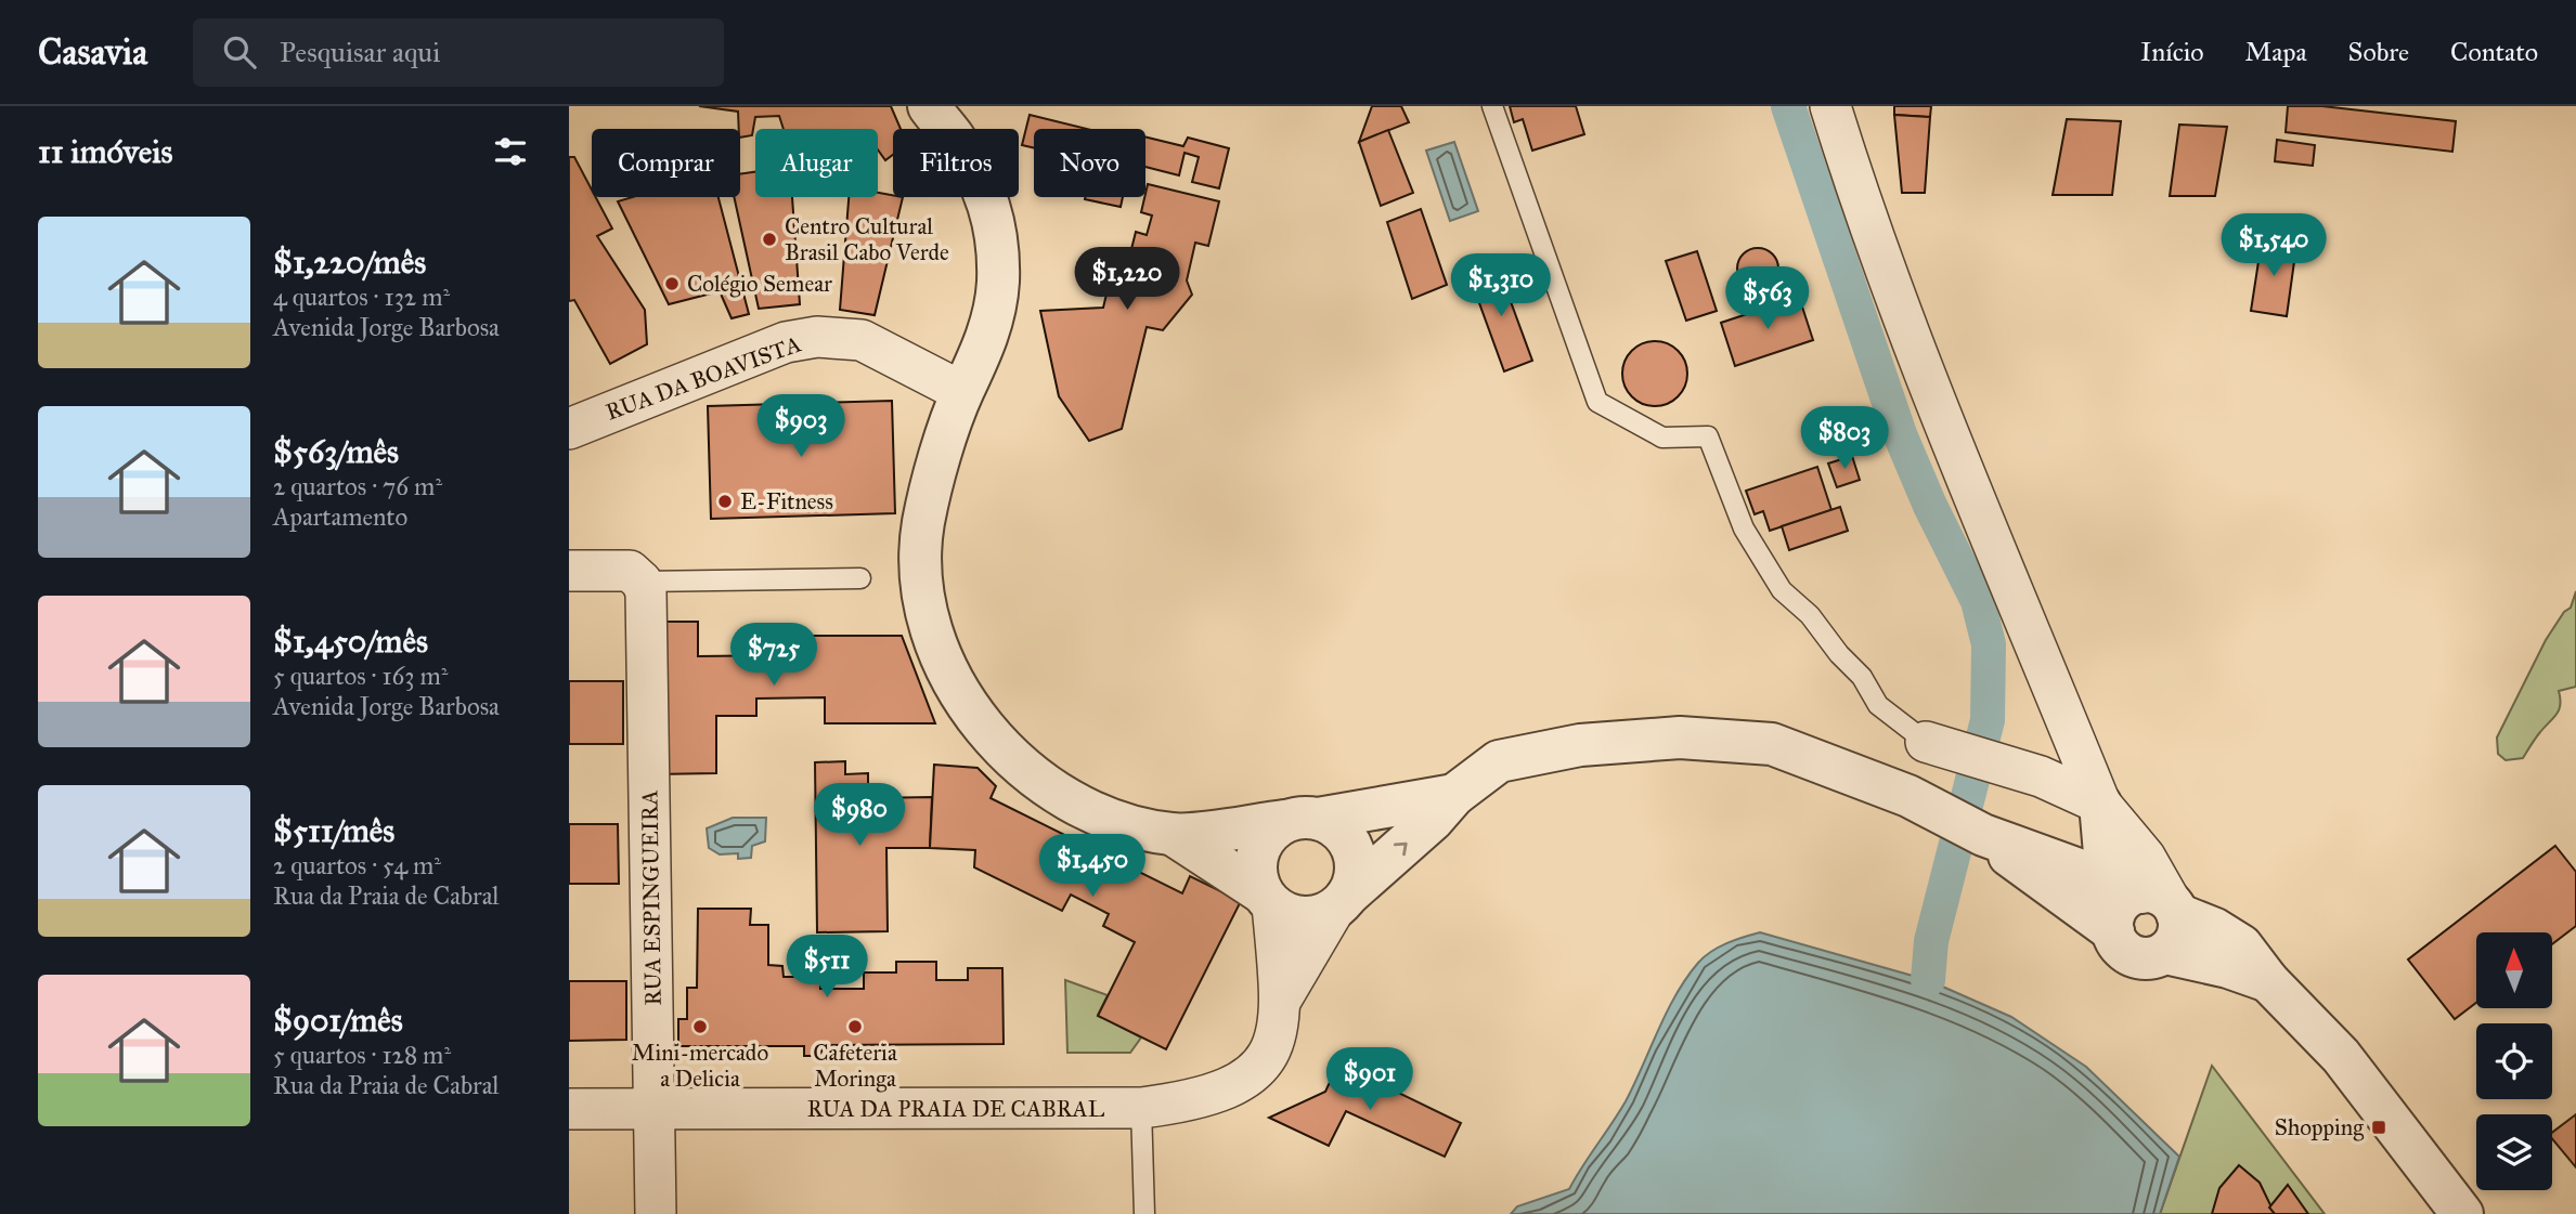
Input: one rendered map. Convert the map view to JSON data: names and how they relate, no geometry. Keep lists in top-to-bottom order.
{
  "streets": {
    "street": ["RUA DA BOAVISTA", "RUA ESPINGUEIRA", "RUA DA PRAIA DE CABRAL"]
  },
  "crossings": [
    ["RUA ESPINGUEIRA", "RUA DA PRAIA DE CABRAL"]
  ],
  "places": {
    "other": [
      "Centro Cultural Brasil Cabo Verde",
      "Colégio Semear",
      "E-Fitness",
      "Mini-mercado a Delicia",
      "Cafeteria Moringa"
    ],
    "transit": ["Shopping"]
  },
  "north": "top",
  "page": {
    "header": "Casavia",
    "search": "Pesquisar aqui",
    "nav": [
      "Início",
      "Mapa",
      "Sobre",
      "Contato"
    ],
    "heading": "11 imóveis",
    "chip": [
      "Comprar",
      "Alugar",
      "Filtros",
      "Novo"
    ],
    "list": [
      {
        "name": "$1,220/mês",
        "note": "4 quartos · 132 m² · Avenida Jorge Barbosa"
      },
      {
        "name": "$563/mês",
        "note": "2 quartos · 76 m² · Apartamento"
      },
      {
        "name": "$1,450/mês",
        "note": "5 quartos · 163 m² · Avenida Jorge Barbosa"
      },
      {
        "name": "$511/mês",
        "note": "2 quartos · 54 m² · Rua da Praia de Cabral"
      },
      {
        "name": "$901/mês",
        "note": "5 quartos · 128 m² · Rua da Praia de Cabral"
      }
    ],
    "price": [
      "$1,540",
      "$1,220",
      "$1,310",
      "$563",
      "$903",
      "$803",
      "$725",
      "$980",
      "$1,450",
      "$511",
      "$901"
    ]
  }
}
